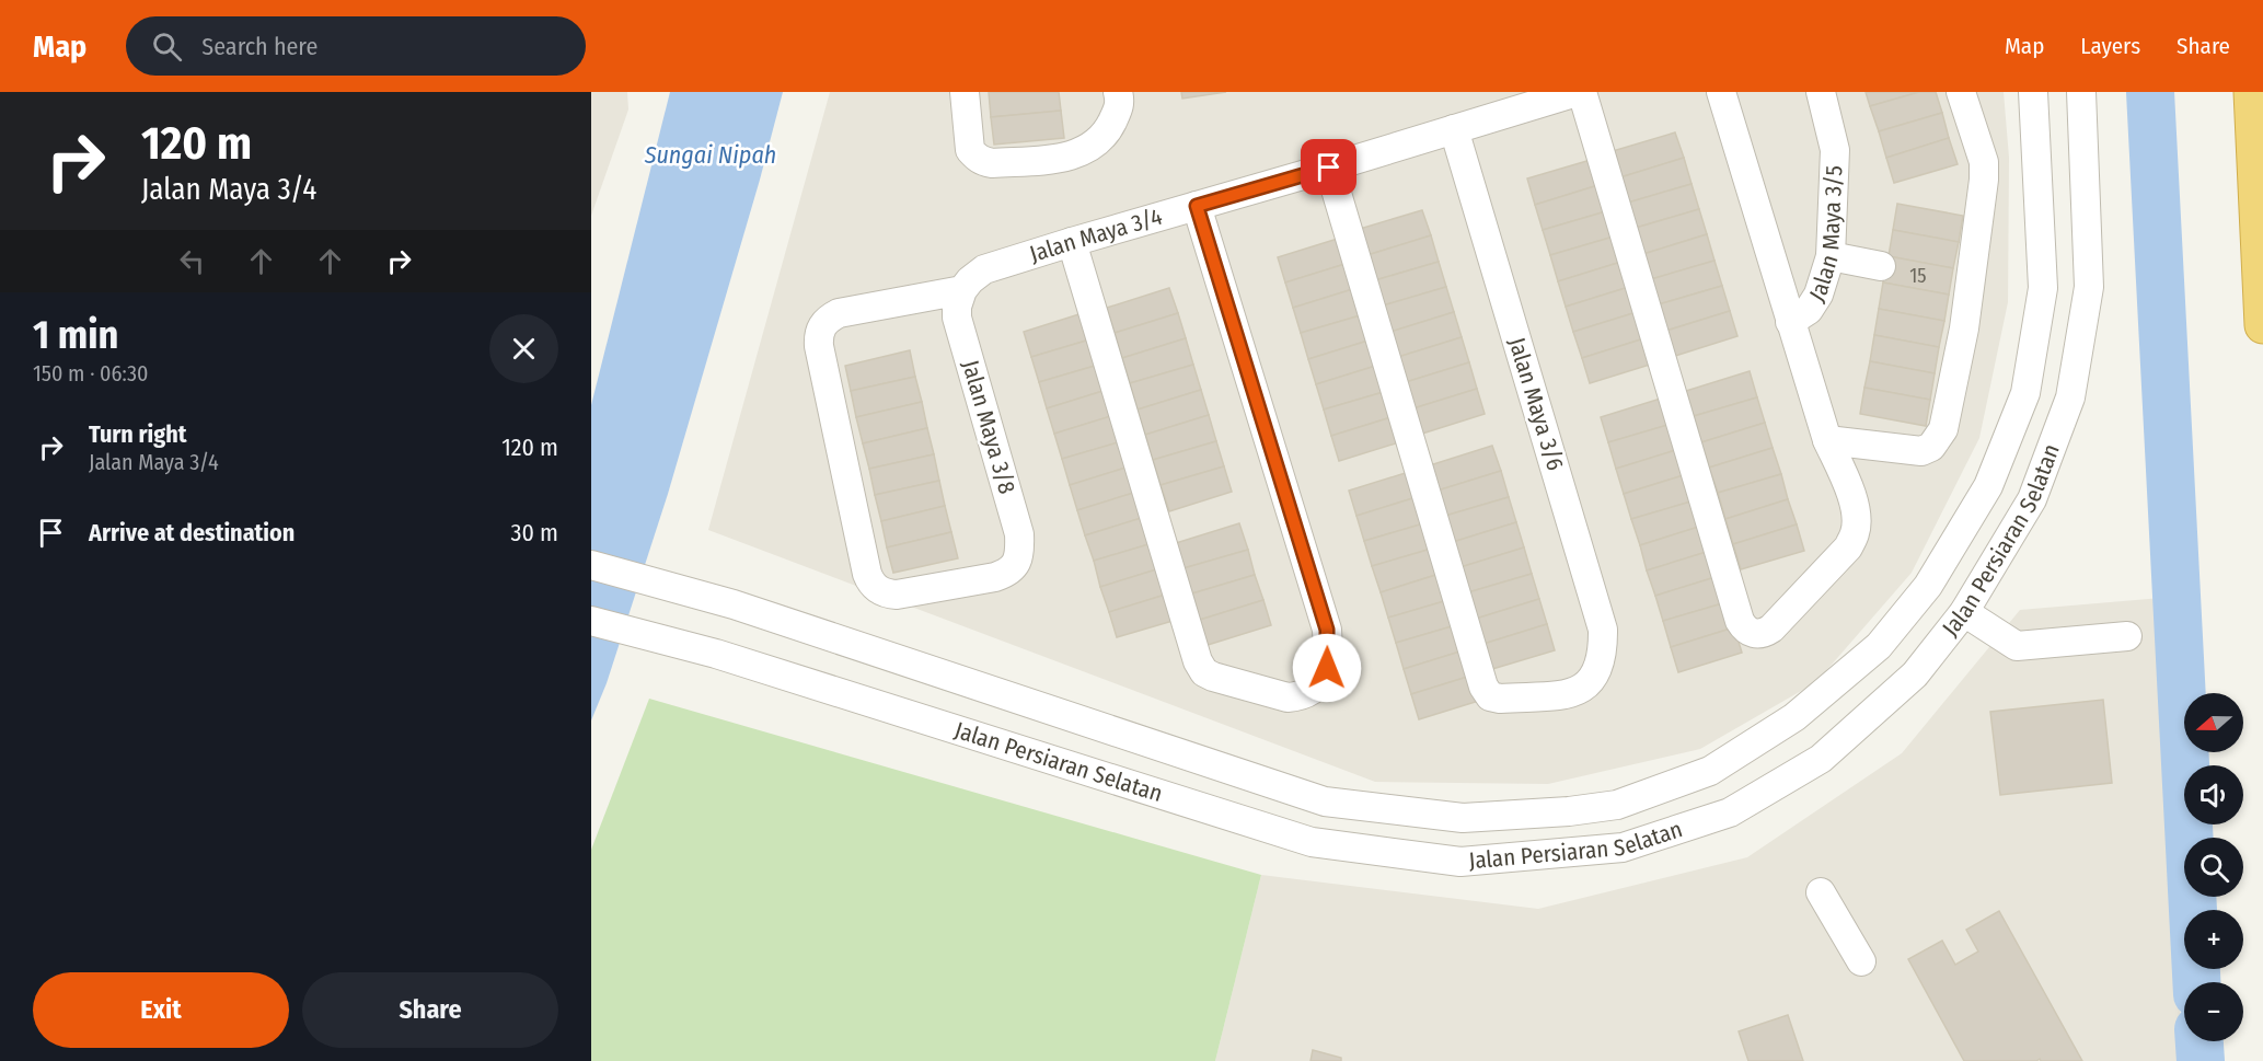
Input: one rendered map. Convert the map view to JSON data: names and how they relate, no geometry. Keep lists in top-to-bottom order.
{
  "streets": {
    "street": [
      "Jalan Maya 3/5",
      "Jalan Maya 3/4",
      "Jalan Maya 3/6",
      "Jalan Maya 3/8",
      "Jalan Persiaran Selatan"
    ]
  },
  "crossings": [
    ["Jalan Maya 3/4", "Jalan Maya 3/6"],
    ["Jalan Maya 3/4", "Jalan Maya 3/8"]
  ],
  "water": ["Sungai Nipah"],
  "house_numbers": ["15"],
  "north": "left",
  "page": {
    "header": "Map",
    "search": "Search here",
    "nav": ["Map", "Layers", "Share"],
    "turn": ["120 m", "Jalan Maya 3/4"],
    "heading": ["1 min", "150 m · 06:30"],
    "list": [
      {
        "name": "Turn right",
        "note": "Jalan Maya 3/4",
        "value": "120 m"
      },
      {
        "name": "Arrive at destination",
        "value": "30 m"
      }
    ],
    "map_buttons": ["+", "−"],
    "buttons": ["Exit", "Share"]
  }
}
